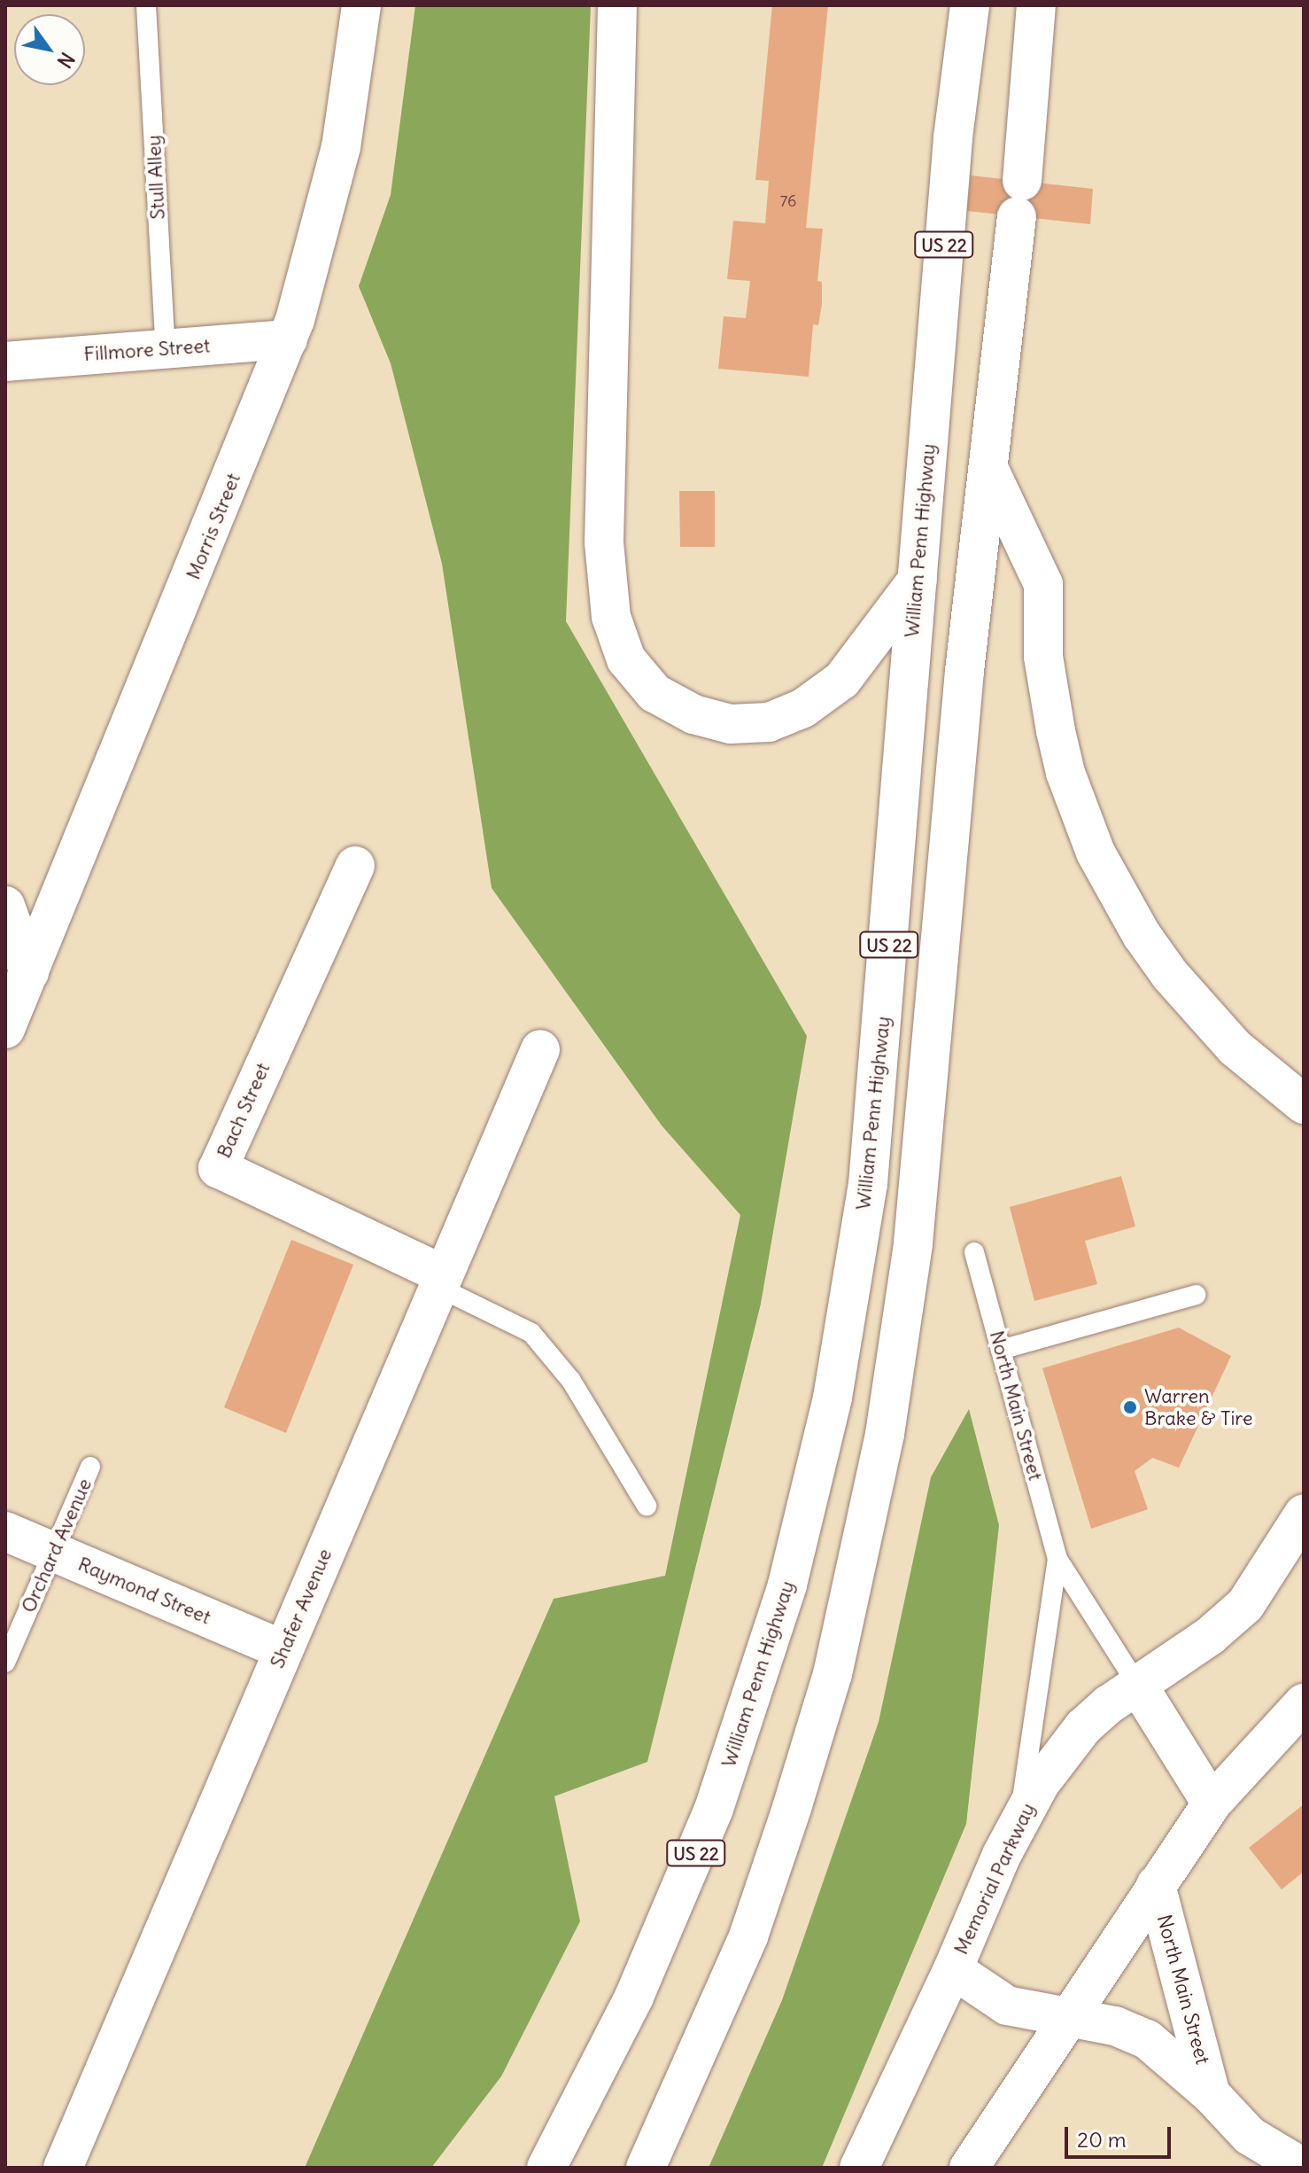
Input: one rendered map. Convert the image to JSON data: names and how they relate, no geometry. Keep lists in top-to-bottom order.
{
  "streets": {
    "main road": [
      "US 22",
      "Fillmore Street",
      "Morris Street",
      "William Penn Highway",
      "Bach Street",
      "North Main Street",
      "Raymond Street",
      "Shafer Avenue",
      "Memorial Parkway"
    ],
    "lane": ["Stull Alley", "Orchard Avenue"]
  },
  "crossings": [
    ["Stull Alley", "Fillmore Street"],
    ["Fillmore Street", "Morris Street"],
    ["Bach Street", "Shafer Avenue"],
    ["North Main Street", "Memorial Parkway"],
    ["Orchard Avenue", "Raymond Street"],
    ["Raymond Street", "Shafer Avenue"]
  ],
  "places": ["Warren Brake & Tire"],
  "house_numbers": ["76"],
  "scale_bar": "20 m",
  "north": "bottom right"
}
